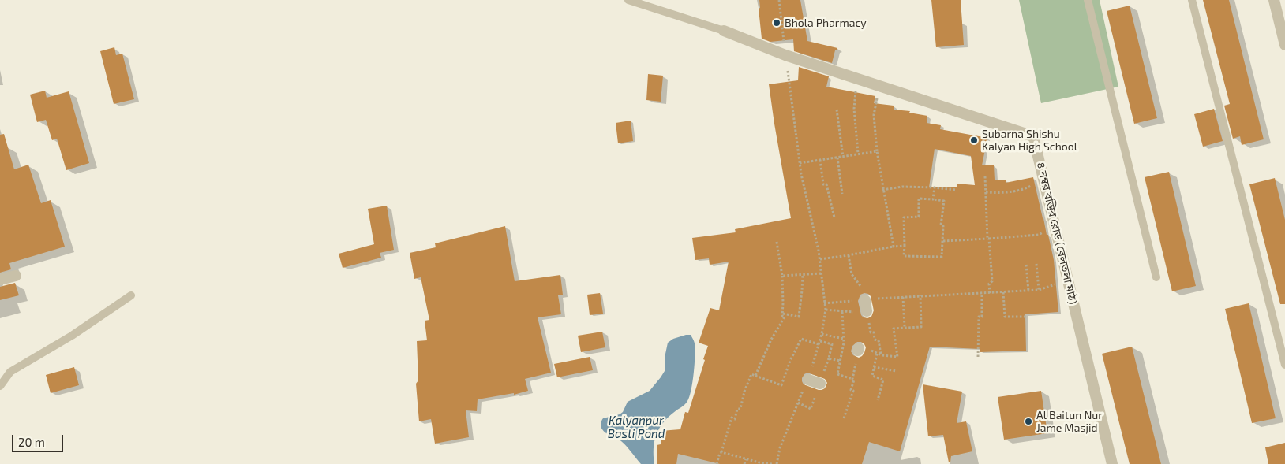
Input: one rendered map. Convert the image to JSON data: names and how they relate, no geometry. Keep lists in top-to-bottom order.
{
  "streets": {
    "street": ["৪ নম্বর বস্তির রোড (বেলতলা মাঠ)"]
  },
  "water": ["Kalyanpur Basti Pond"],
  "places": ["Bhola Pharmacy", "Subarna Shishu Kalyan High School", "Al Baitun Nur Jame Masjid"],
  "scale_bar": "20 m"
}
